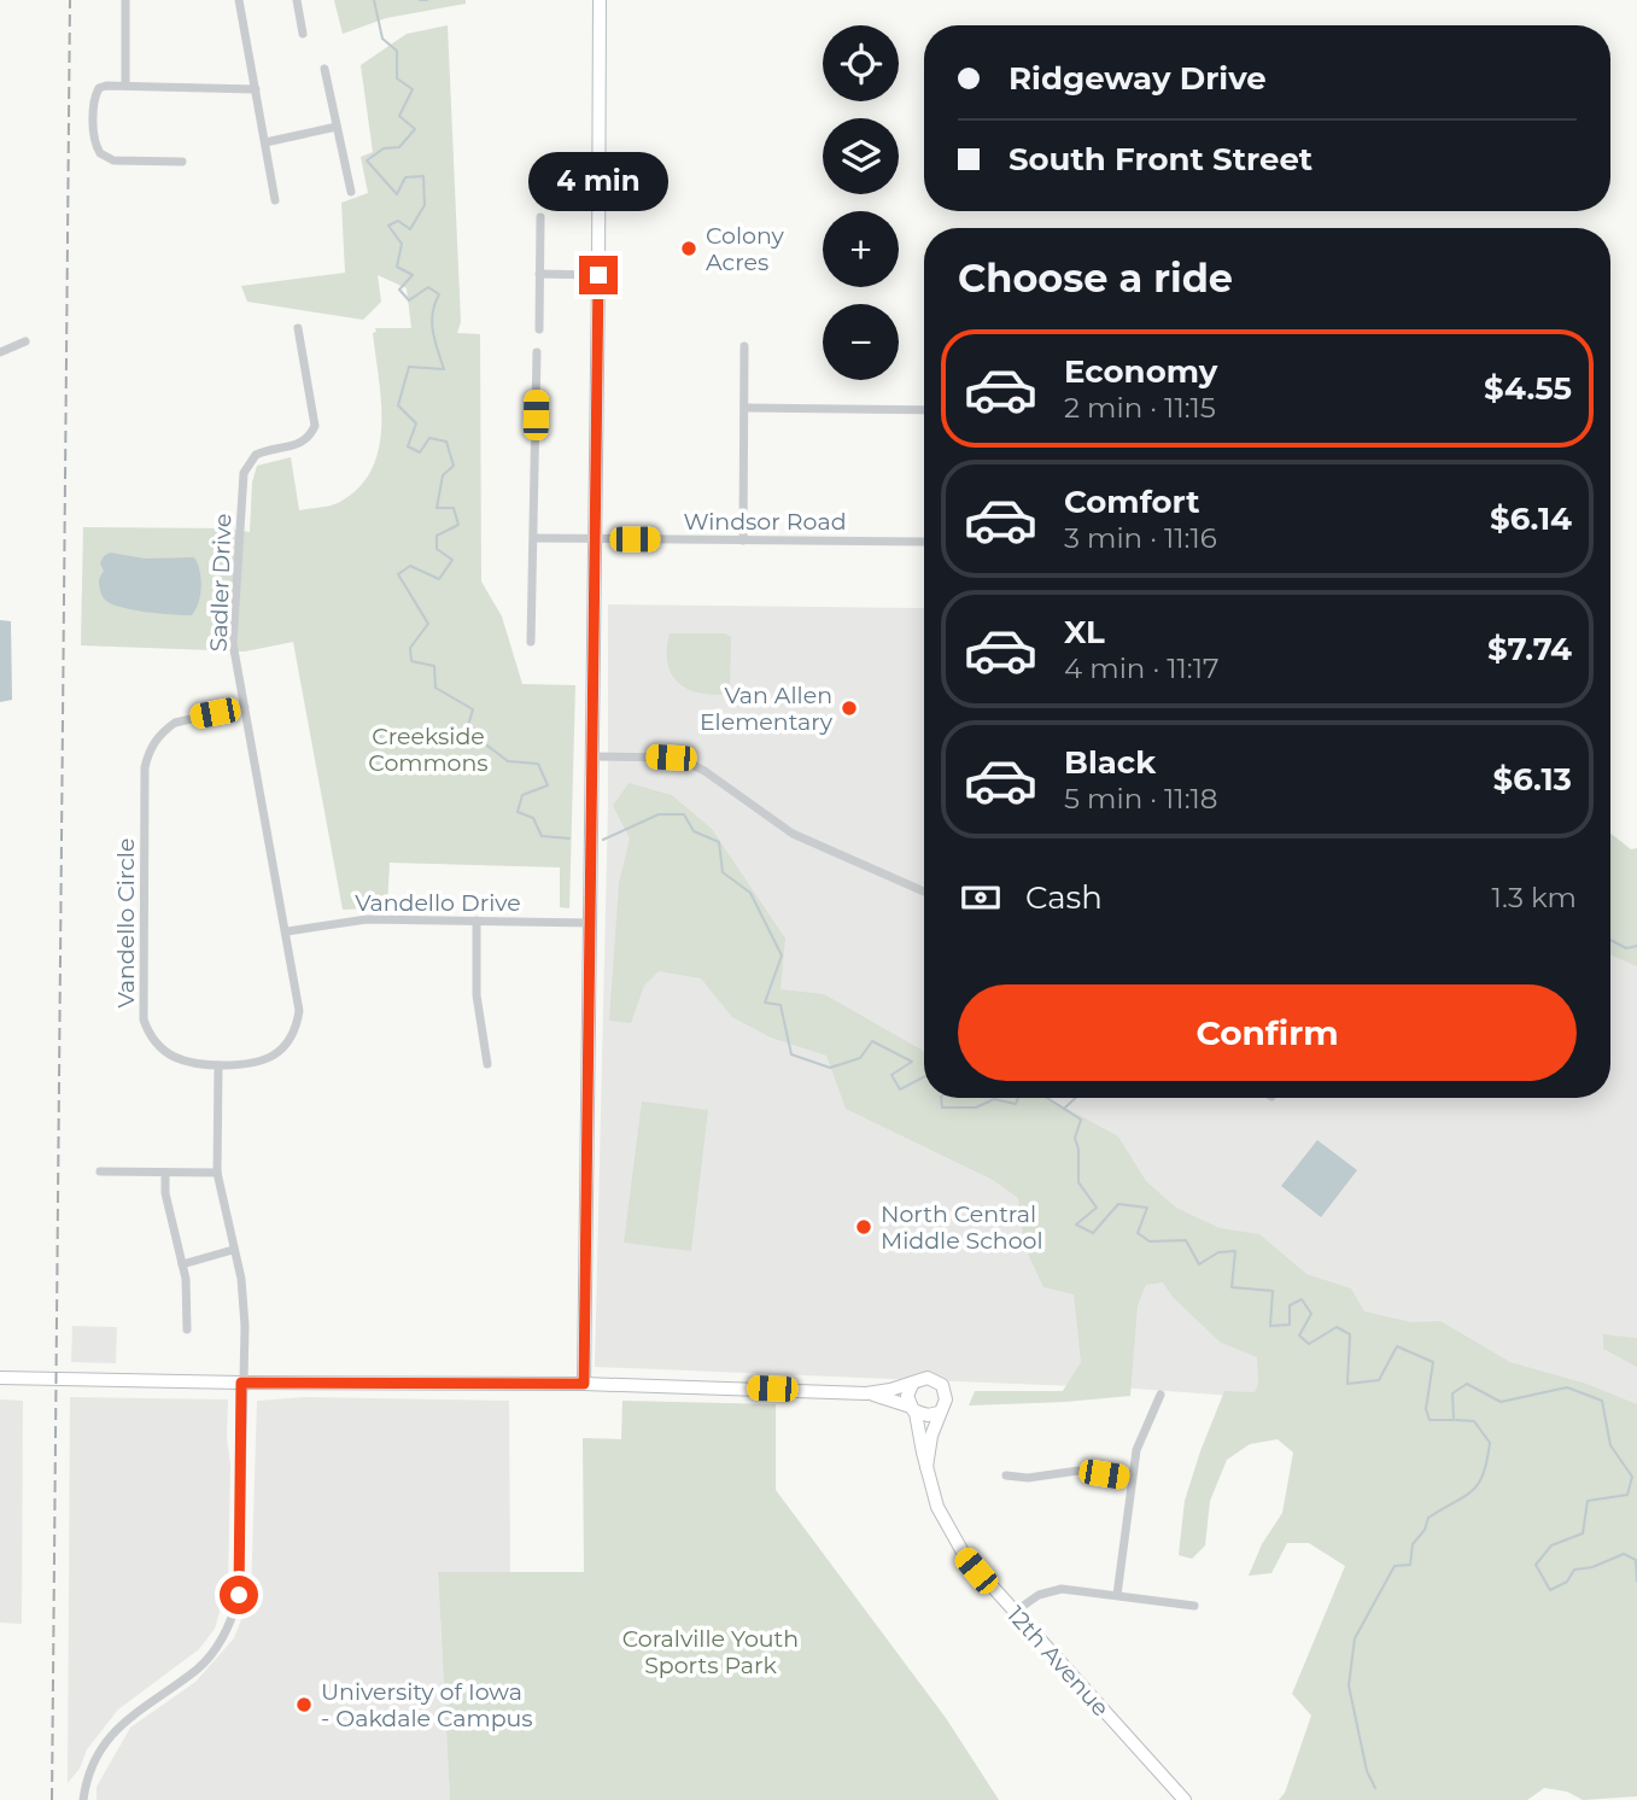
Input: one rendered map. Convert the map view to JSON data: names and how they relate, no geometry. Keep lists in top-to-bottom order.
{
  "streets": {
    "street": [
      "Windsor Road",
      "Sadler Drive",
      "Vandello Drive",
      "Vandello Circle",
      "12th Avenue"
    ]
  },
  "crossings": [
    ["Sadler Drive", "Vandello Drive"],
    ["Sadler Drive", "Vandello Circle"],
    ["Vandello Drive", "Vandello Circle"]
  ],
  "parks": ["Creekside Commons", "Coralville Youth Sports Park"],
  "places": [
    "Colony Acres",
    "Van Allen Elementary",
    "North Central Middle School",
    "University of Iowa - Oakdale Campus"
  ],
  "page": {
    "map_buttons": ["+", "−"],
    "banner": ["Ridgeway Drive", "South Front Street"],
    "bubble": "4 min",
    "heading": "Choose a ride",
    "list": [
      {
        "name": "Economy",
        "note": "2 min · 11:15",
        "value": "$4.55"
      },
      {
        "name": "Comfort",
        "note": "3 min · 11:16",
        "value": "$6.14"
      },
      {
        "name": "XL",
        "note": "4 min · 11:17",
        "value": "$7.74"
      },
      {
        "name": "Black",
        "note": "5 min · 11:18",
        "value": "$6.13"
      }
    ],
    "pay": ["Cash", "1.3 km"],
    "buttons": "Confirm"
  }
}
